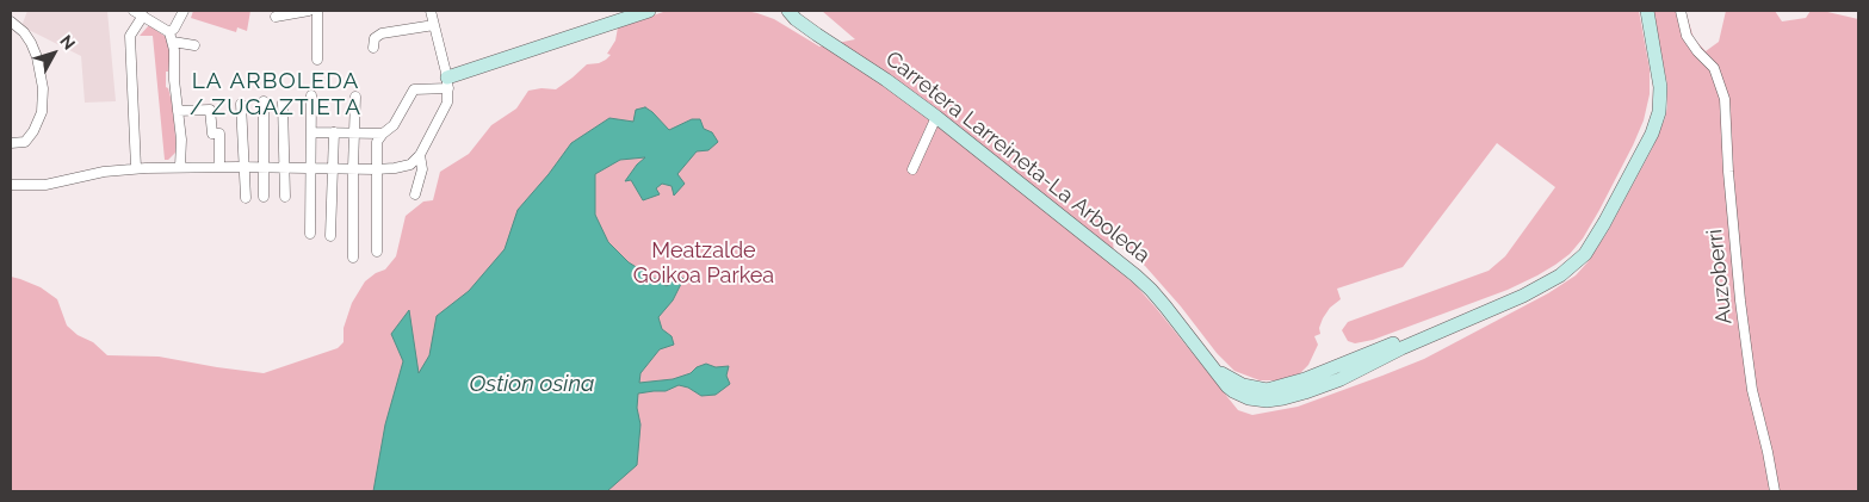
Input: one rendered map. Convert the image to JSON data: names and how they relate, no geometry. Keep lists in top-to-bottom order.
{
  "streets": {
    "street": ["Carretera Larreineta-La Arboleda", "Auzoberri"]
  },
  "districts": ["LA ARBOLEDA / ZUGAZTIETA"],
  "water": ["Ostion osina"],
  "parks": ["Meatzalde Goikoa Parkea"],
  "north": "top right"
}
